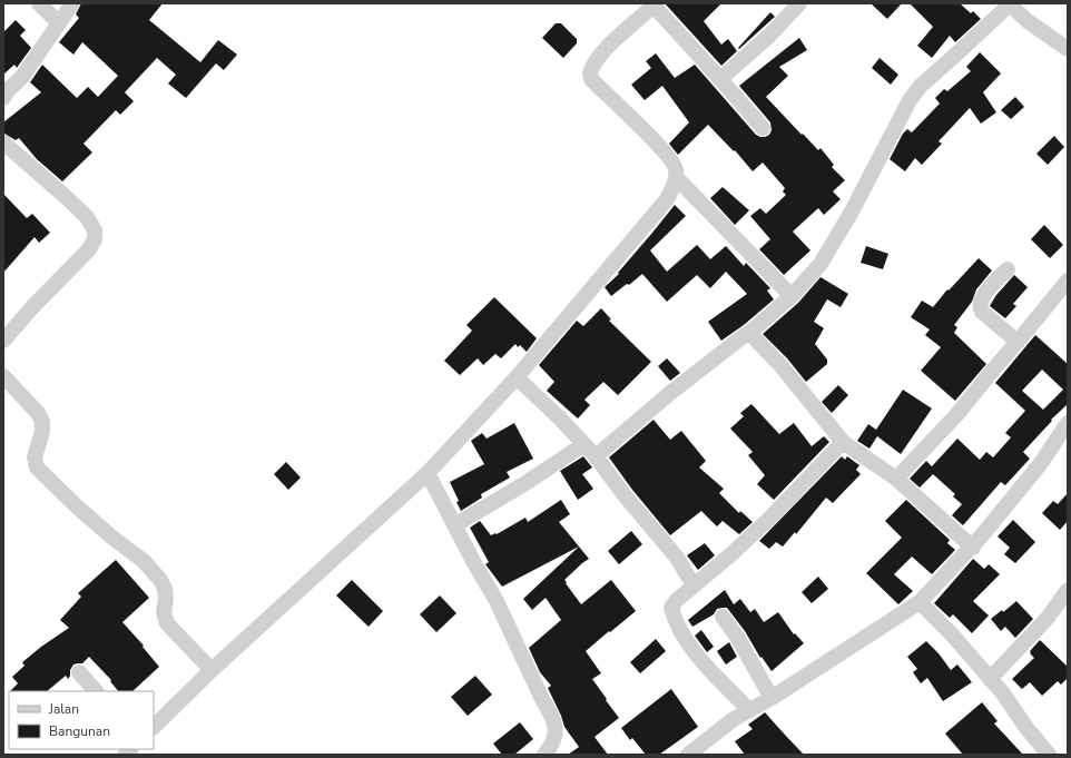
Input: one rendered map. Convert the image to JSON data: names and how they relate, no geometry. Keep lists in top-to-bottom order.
{
  "legend": ["Jalan", "Bangunan"]
}
